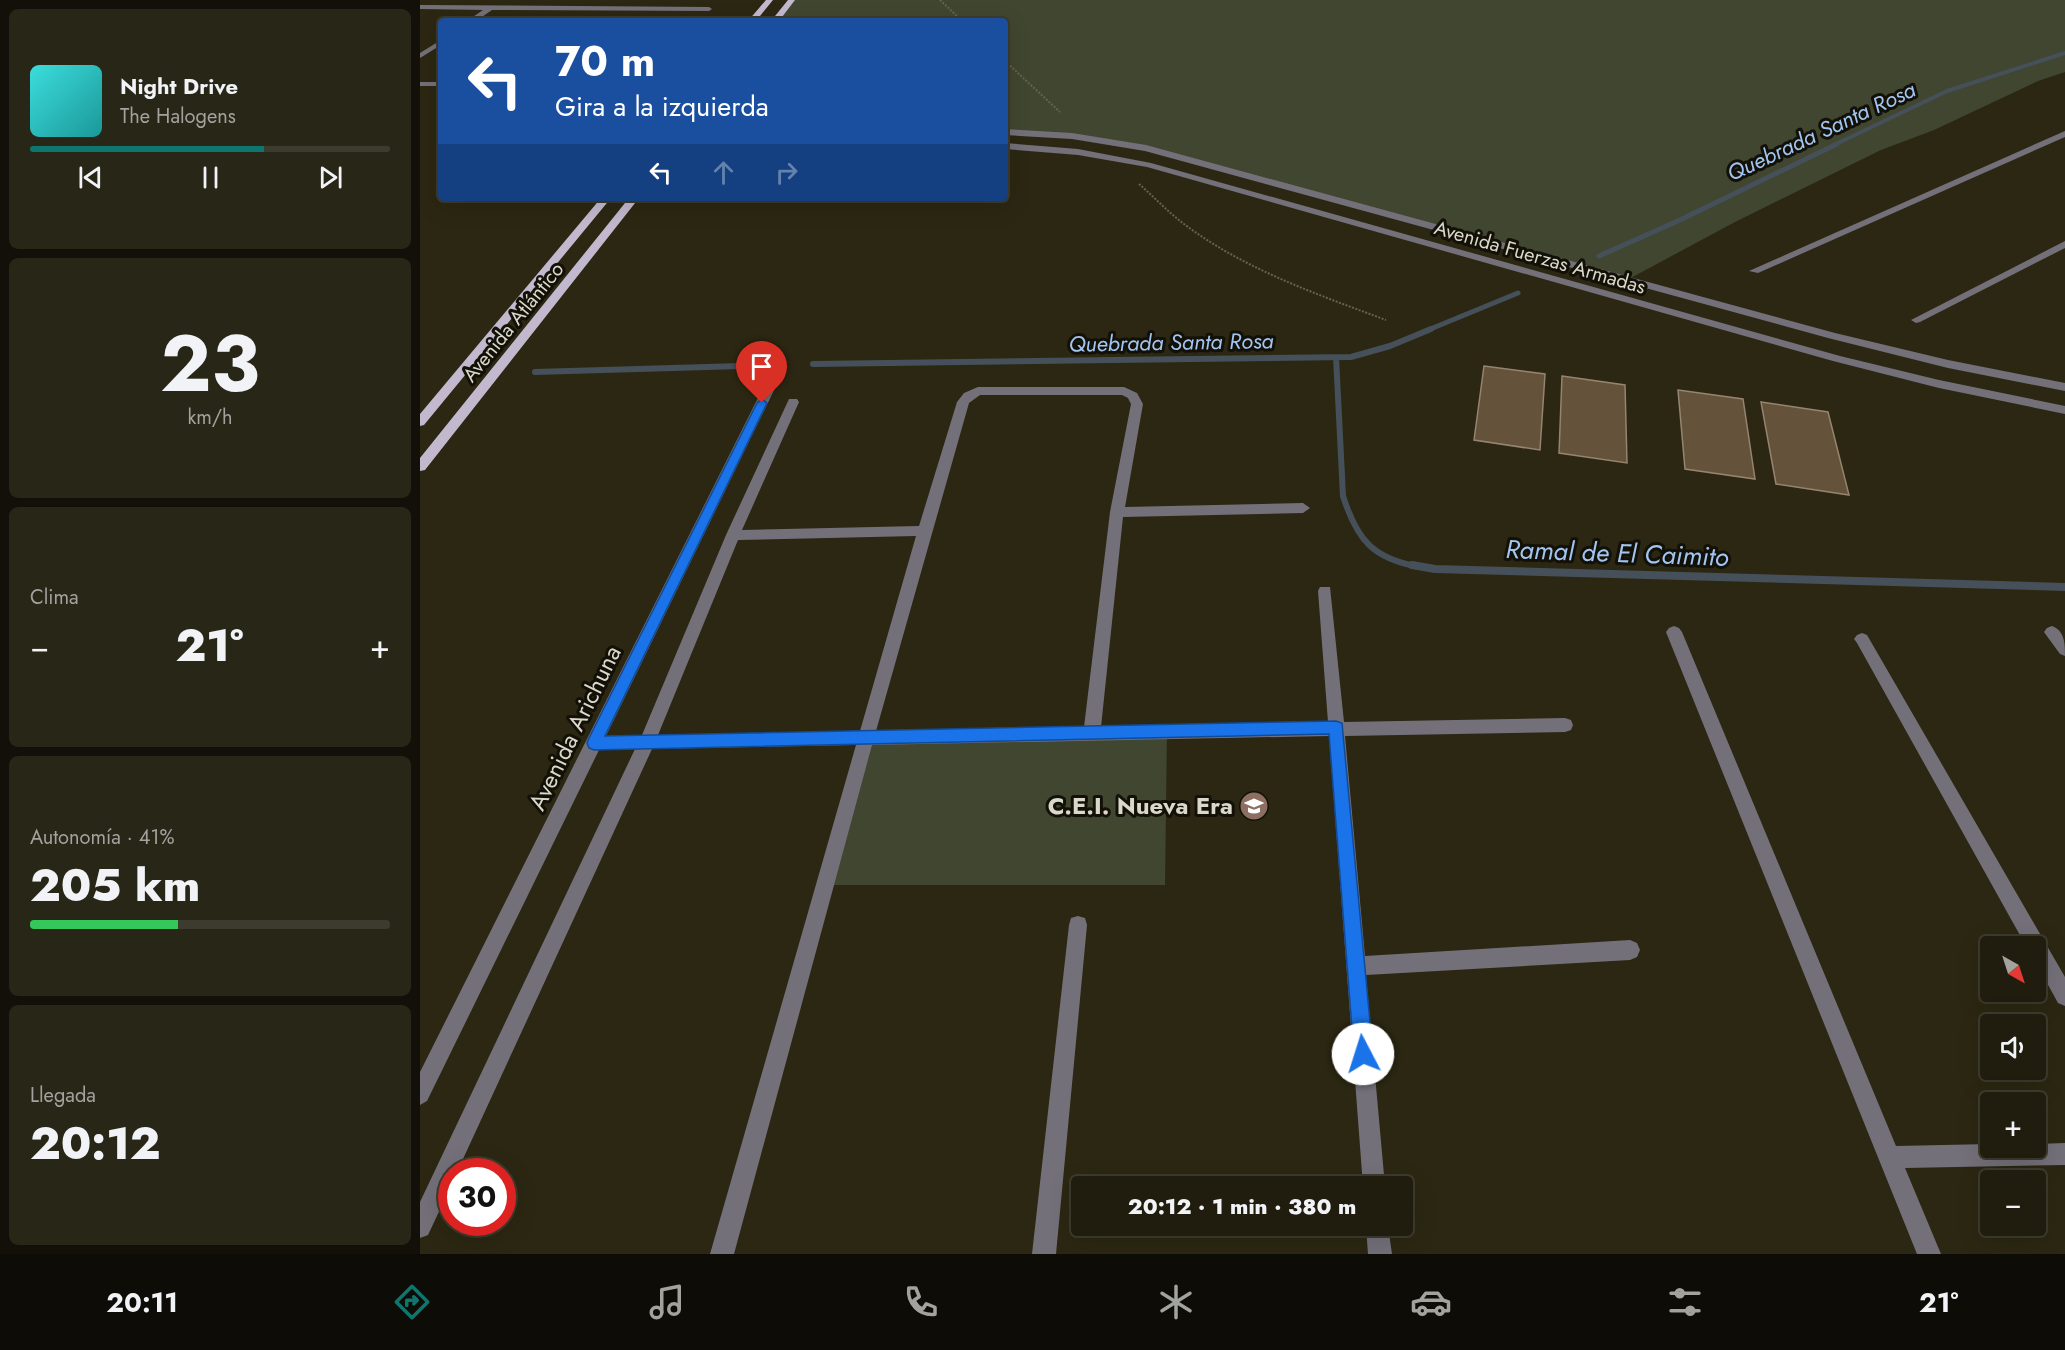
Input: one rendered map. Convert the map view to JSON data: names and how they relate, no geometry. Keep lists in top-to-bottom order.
{
  "streets": {
    "main road": ["Avenida Atlántico"],
    "street": ["Avenida Fuerzas Armadas", "Avenida Arichuna"]
  },
  "water": ["Quebrada Santa Rosa", "Ramal de El Caimito"],
  "places": {
    "school or university": ["C.E.I. Nueva Era"]
  },
  "north": "bottom right",
  "page": {
    "turn": ["70 m", "Gira a la izquierda"],
    "song": ["Night Drive", "The Halogens"],
    "tile": [
      ["23", "km/h"],
      "Clima",
      ["Autonomía · 41%", "205 km"],
      ["Llegada", "20:12"]
    ],
    "heat": ["−", "21°", "+"],
    "map_buttons": ["+", "−"],
    "limit": "30",
    "trip": "20:12 · 1 min · 380 m",
    "tabs": ["20:11", "21°"]
  }
}
